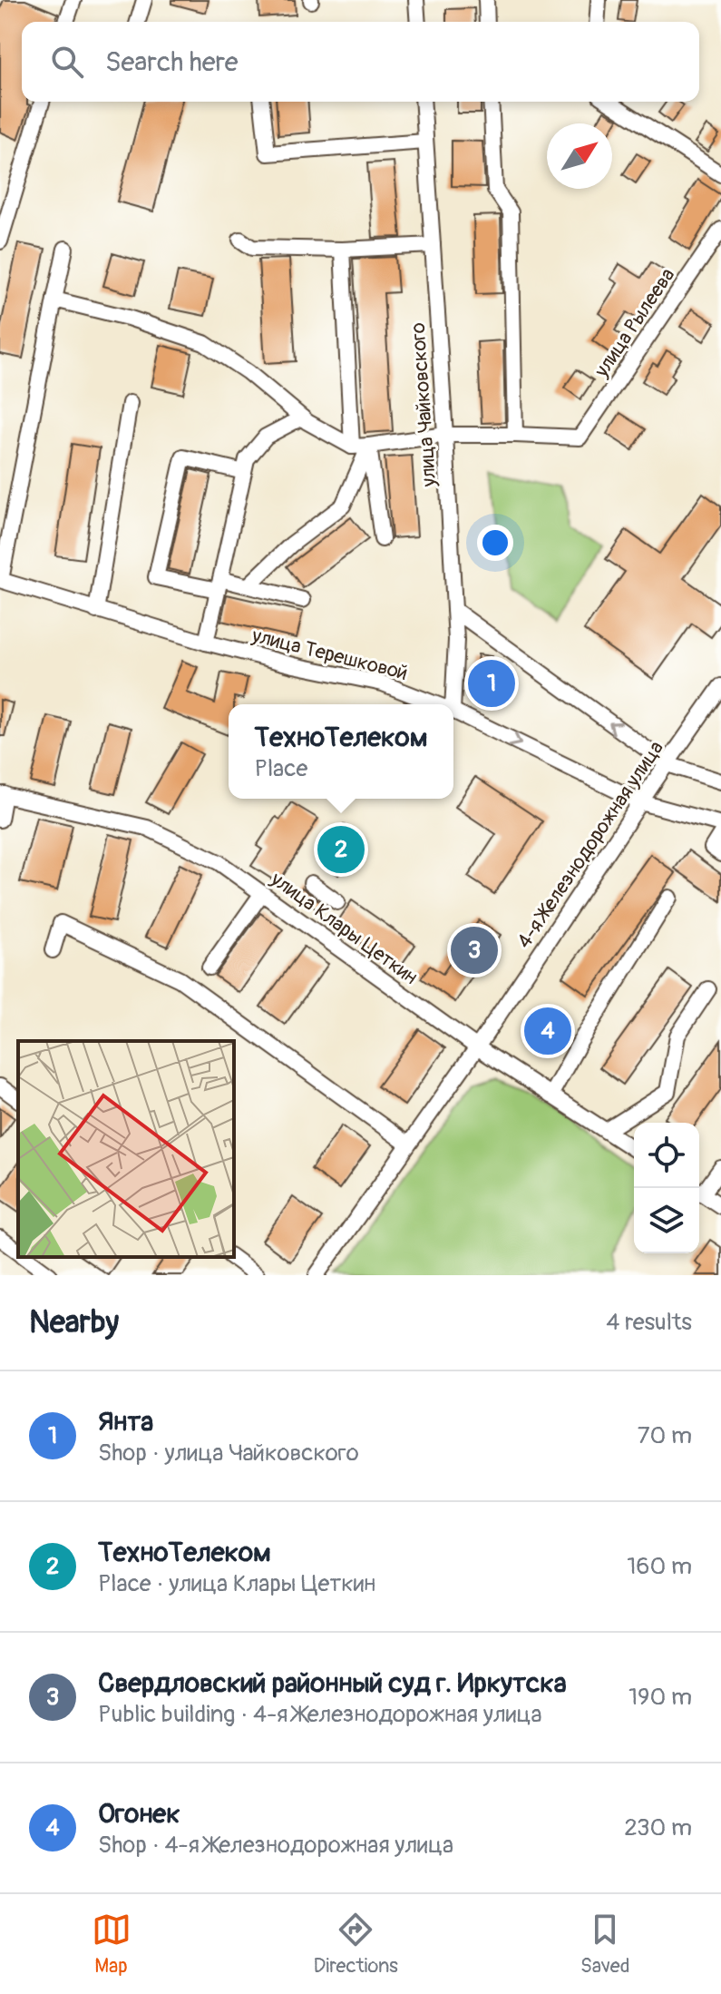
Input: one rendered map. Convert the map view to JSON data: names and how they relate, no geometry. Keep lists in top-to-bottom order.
{
  "streets": {
    "street": [
      "улица Рылеева",
      "улица Чайковского",
      "улица Терешковой",
      "4-я Железнодорожная улица",
      "улица Клары Цеткин"
    ]
  },
  "crossings": [
    ["улица Терешковой", "4-я Железнодорожная улица"],
    ["4-я Железнодорожная улица", "улица Клары Цеткин"]
  ],
  "north": "top right",
  "page": {
    "search": "Search here",
    "pins": [
      "1",
      "2",
      "3",
      "4"
    ],
    "popup": ["ТехноТелеком", "Place"],
    "heading": ["Nearby", "4 results"],
    "list": [
      {
        "mark": "1",
        "name": "Янта",
        "note": "Shop · улица Чайковского",
        "value": "70 m"
      },
      {
        "mark": "2",
        "name": "ТехноТелеком",
        "note": "Place · улица Клары Цеткин",
        "value": "160 m"
      },
      {
        "mark": "3",
        "name": "Свердловский районный суд г. Иркутска",
        "note": "Public building · 4-я Железнодорожная улица",
        "value": "190 m"
      },
      {
        "mark": "4",
        "name": "Огонек",
        "note": "Shop · 4-я Железнодорожная улица",
        "value": "230 m"
      }
    ],
    "nav": ["Map", "Directions", "Saved"]
  }
}
